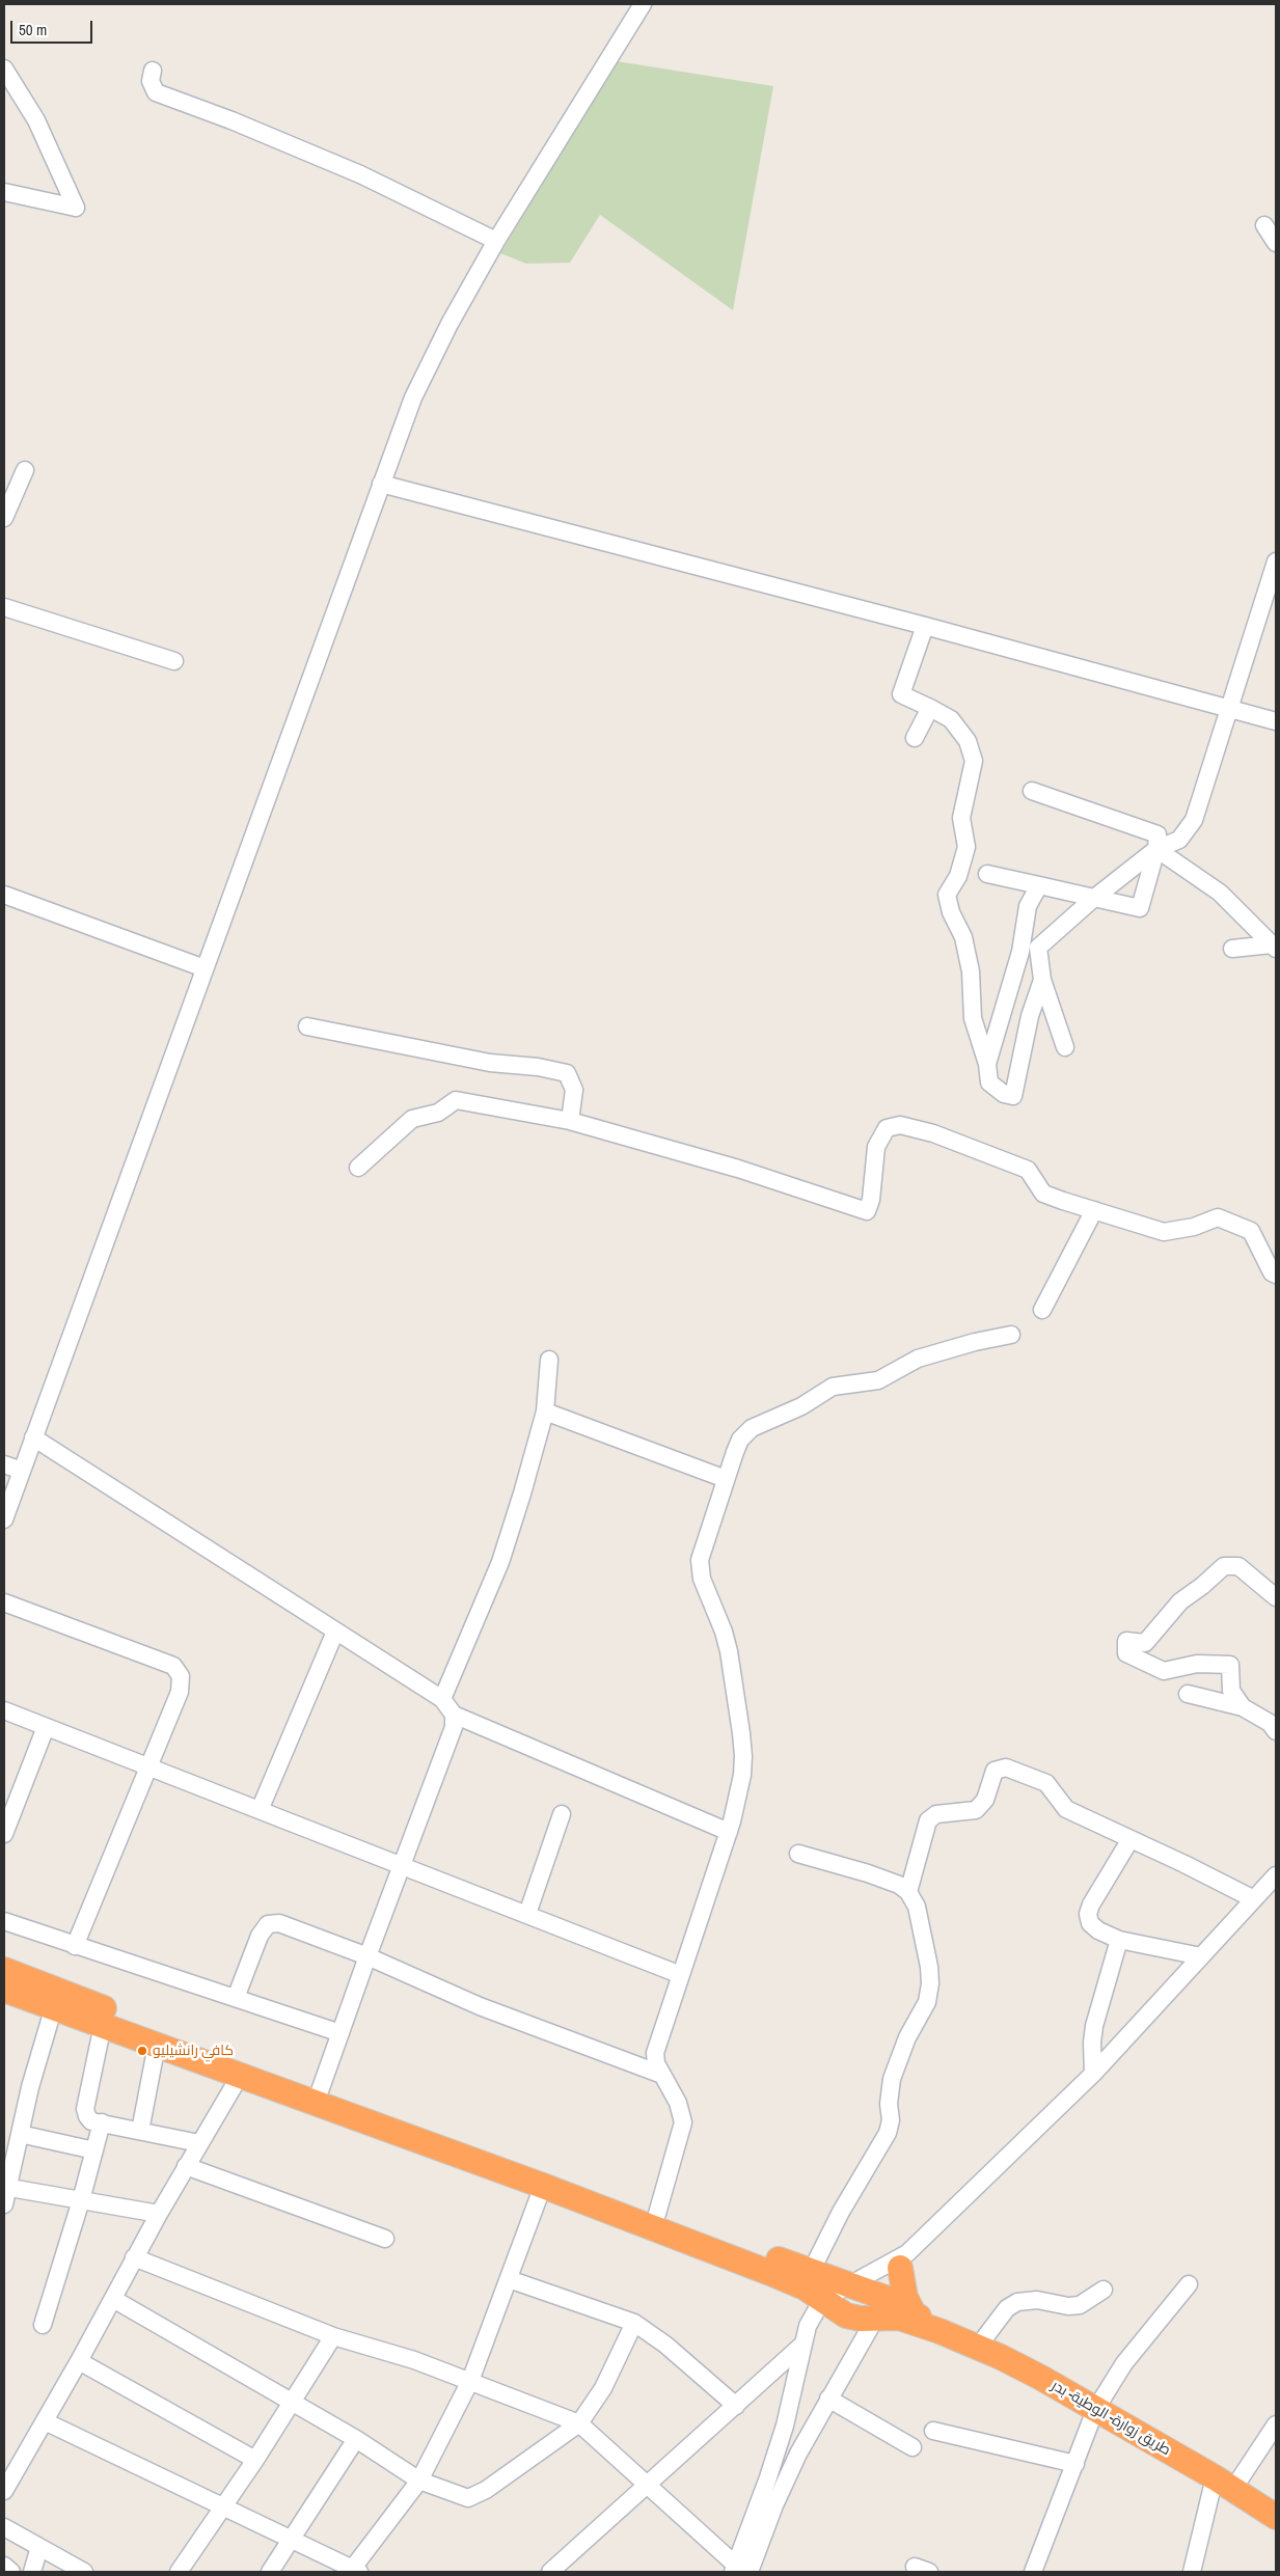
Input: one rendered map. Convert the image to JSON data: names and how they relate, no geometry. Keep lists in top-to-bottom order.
{
  "streets": {
    "highway": ["طريق زوارة- الوطية- بدر"]
  },
  "places": ["كافي رانشيليو"],
  "scale_bar": "50 m"
}
